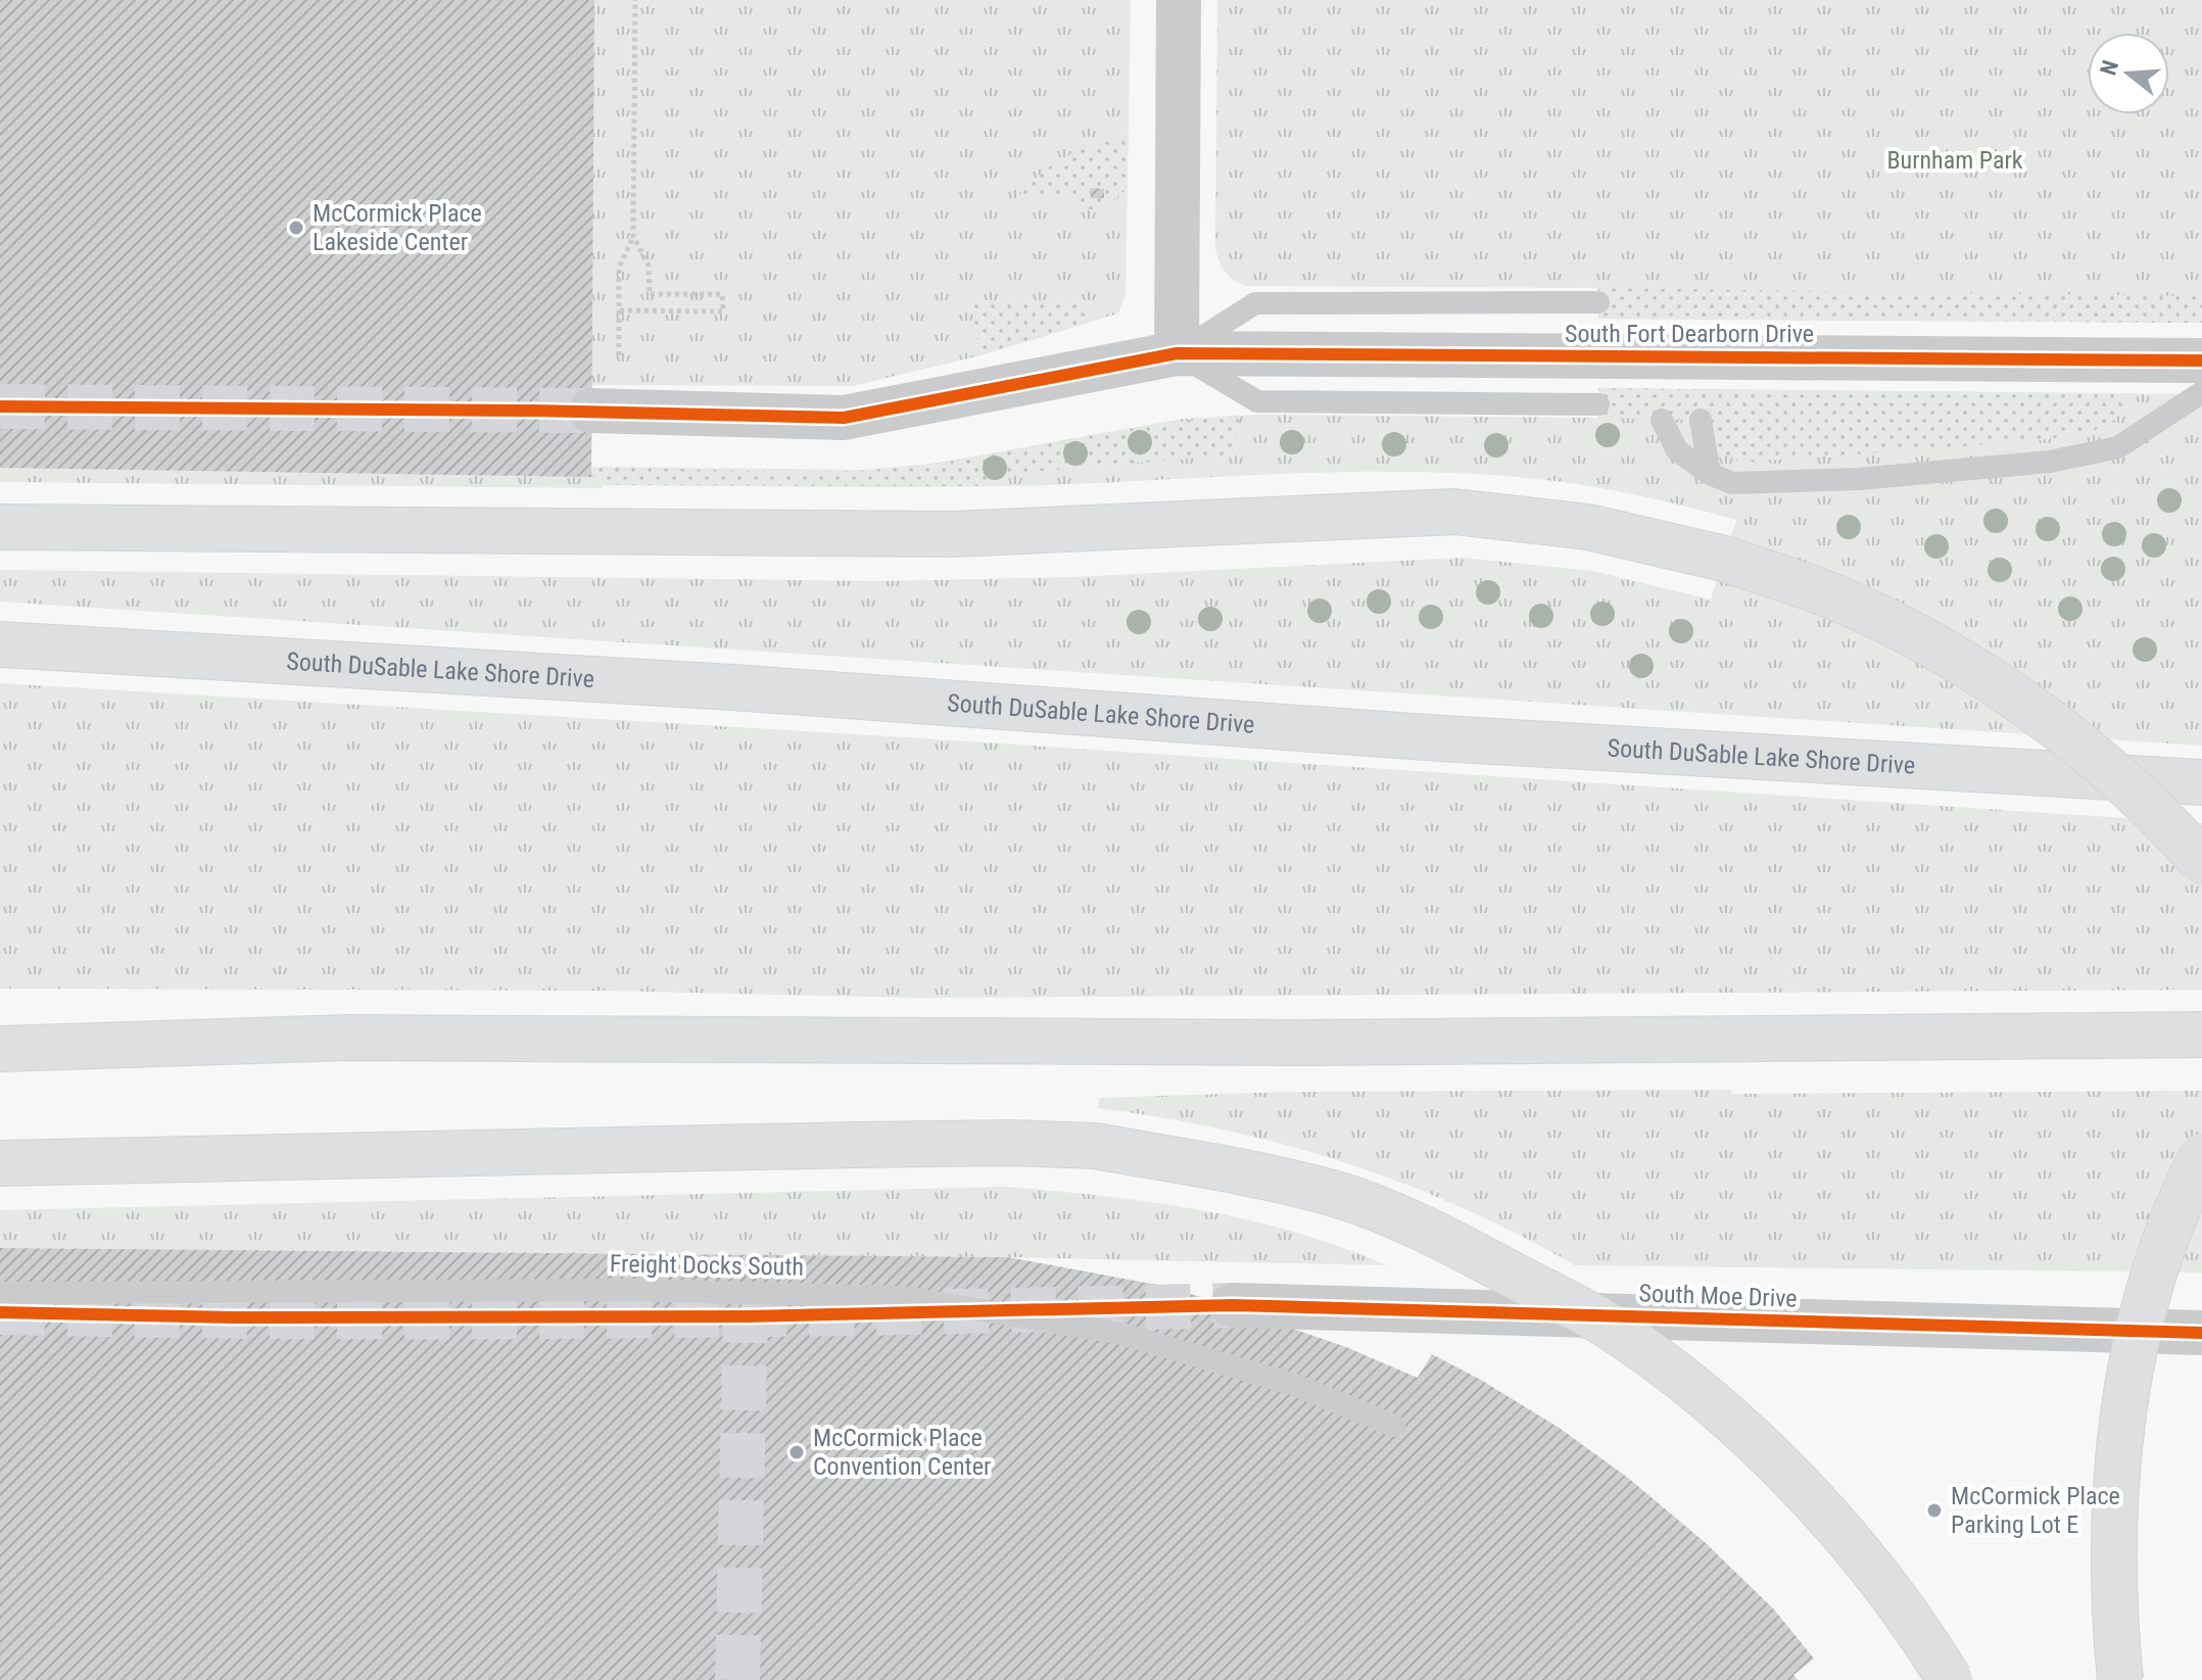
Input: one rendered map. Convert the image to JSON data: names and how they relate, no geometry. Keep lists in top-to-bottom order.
{
  "streets": {
    "highway": ["South DuSable Lake Shore Drive"],
    "street": ["South Fort Dearborn Drive", "South Moe Drive"],
    "lane": ["Freight Docks South"]
  },
  "parks": ["Burnham Park"],
  "places": ["McCormick Place Lakeside Center", "McCormick Place Convention Center", "McCormick Place Parking Lot E"],
  "north": "left"
}
